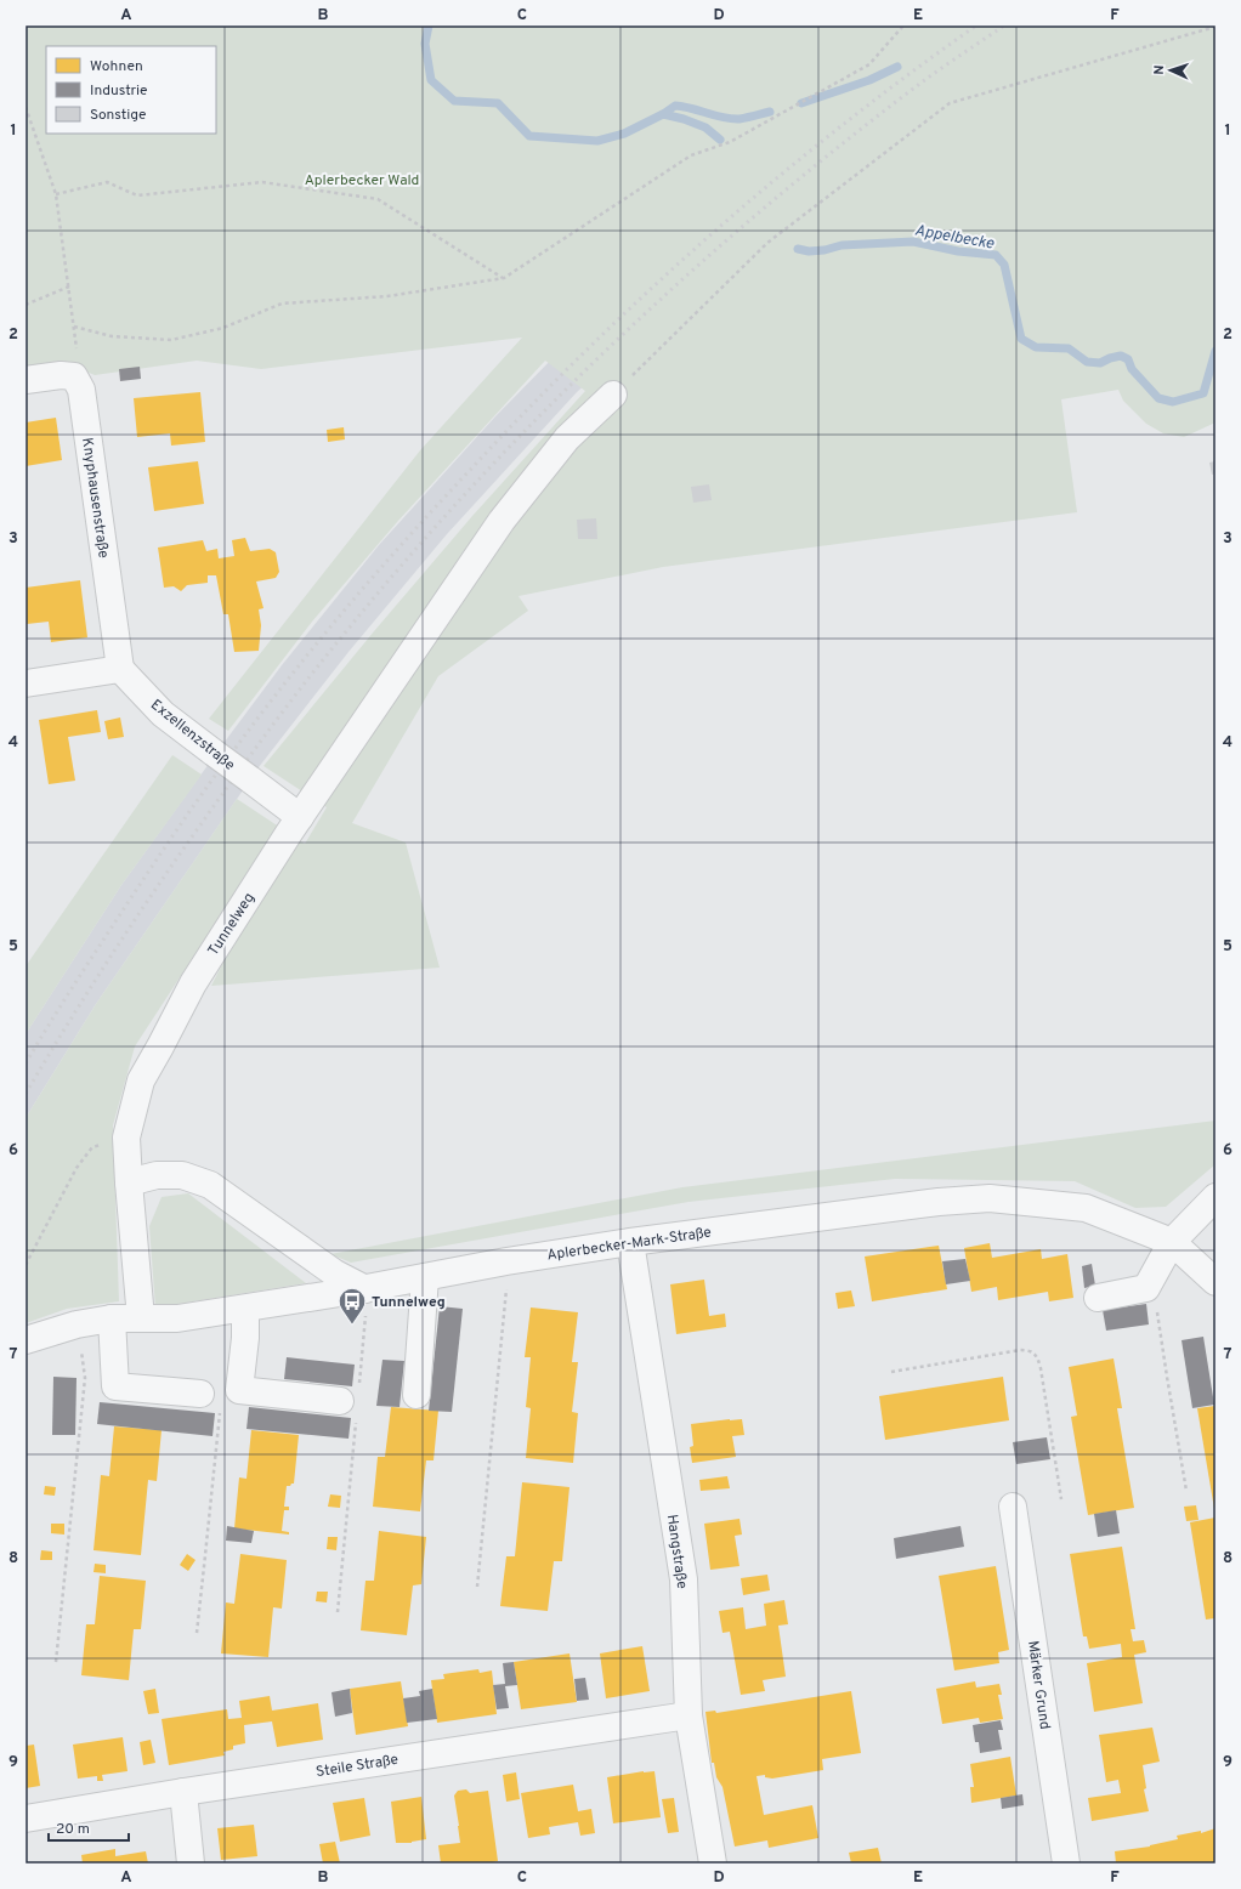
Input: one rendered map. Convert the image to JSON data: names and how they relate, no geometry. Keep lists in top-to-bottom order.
{
  "streets": {
    "street": [
      "Knyphausenstraße",
      "Exzellenzstraße",
      "Tunnelweg",
      "Aplerbecker-Mark-Straße",
      "Hangstraße",
      "Märker Grund",
      "Steile Straße"
    ]
  },
  "crossings": [
    ["Knyphausenstraße", "Exzellenzstraße"],
    ["Exzellenzstraße", "Tunnelweg"],
    ["Tunnelweg", "Aplerbecker-Mark-Straße"],
    ["Aplerbecker-Mark-Straße", "Hangstraße"],
    ["Hangstraße", "Steile Straße"]
  ],
  "water": ["Appelbecke"],
  "parks": ["Aplerbecker Wald"],
  "places": {
    "bus stop": ["Tunnelweg"]
  },
  "legend": ["Wohnen", "Industrie", "Sonstige"],
  "scale_bar": "20 m",
  "north": "left",
  "grid": {
    "columns": [
      "A",
      "B",
      "C",
      "D",
      "E",
      "F"
    ],
    "rows": [
      "1",
      "2",
      "3",
      "4",
      "5",
      "6",
      "7",
      "8",
      "9"
    ]
  }
}
